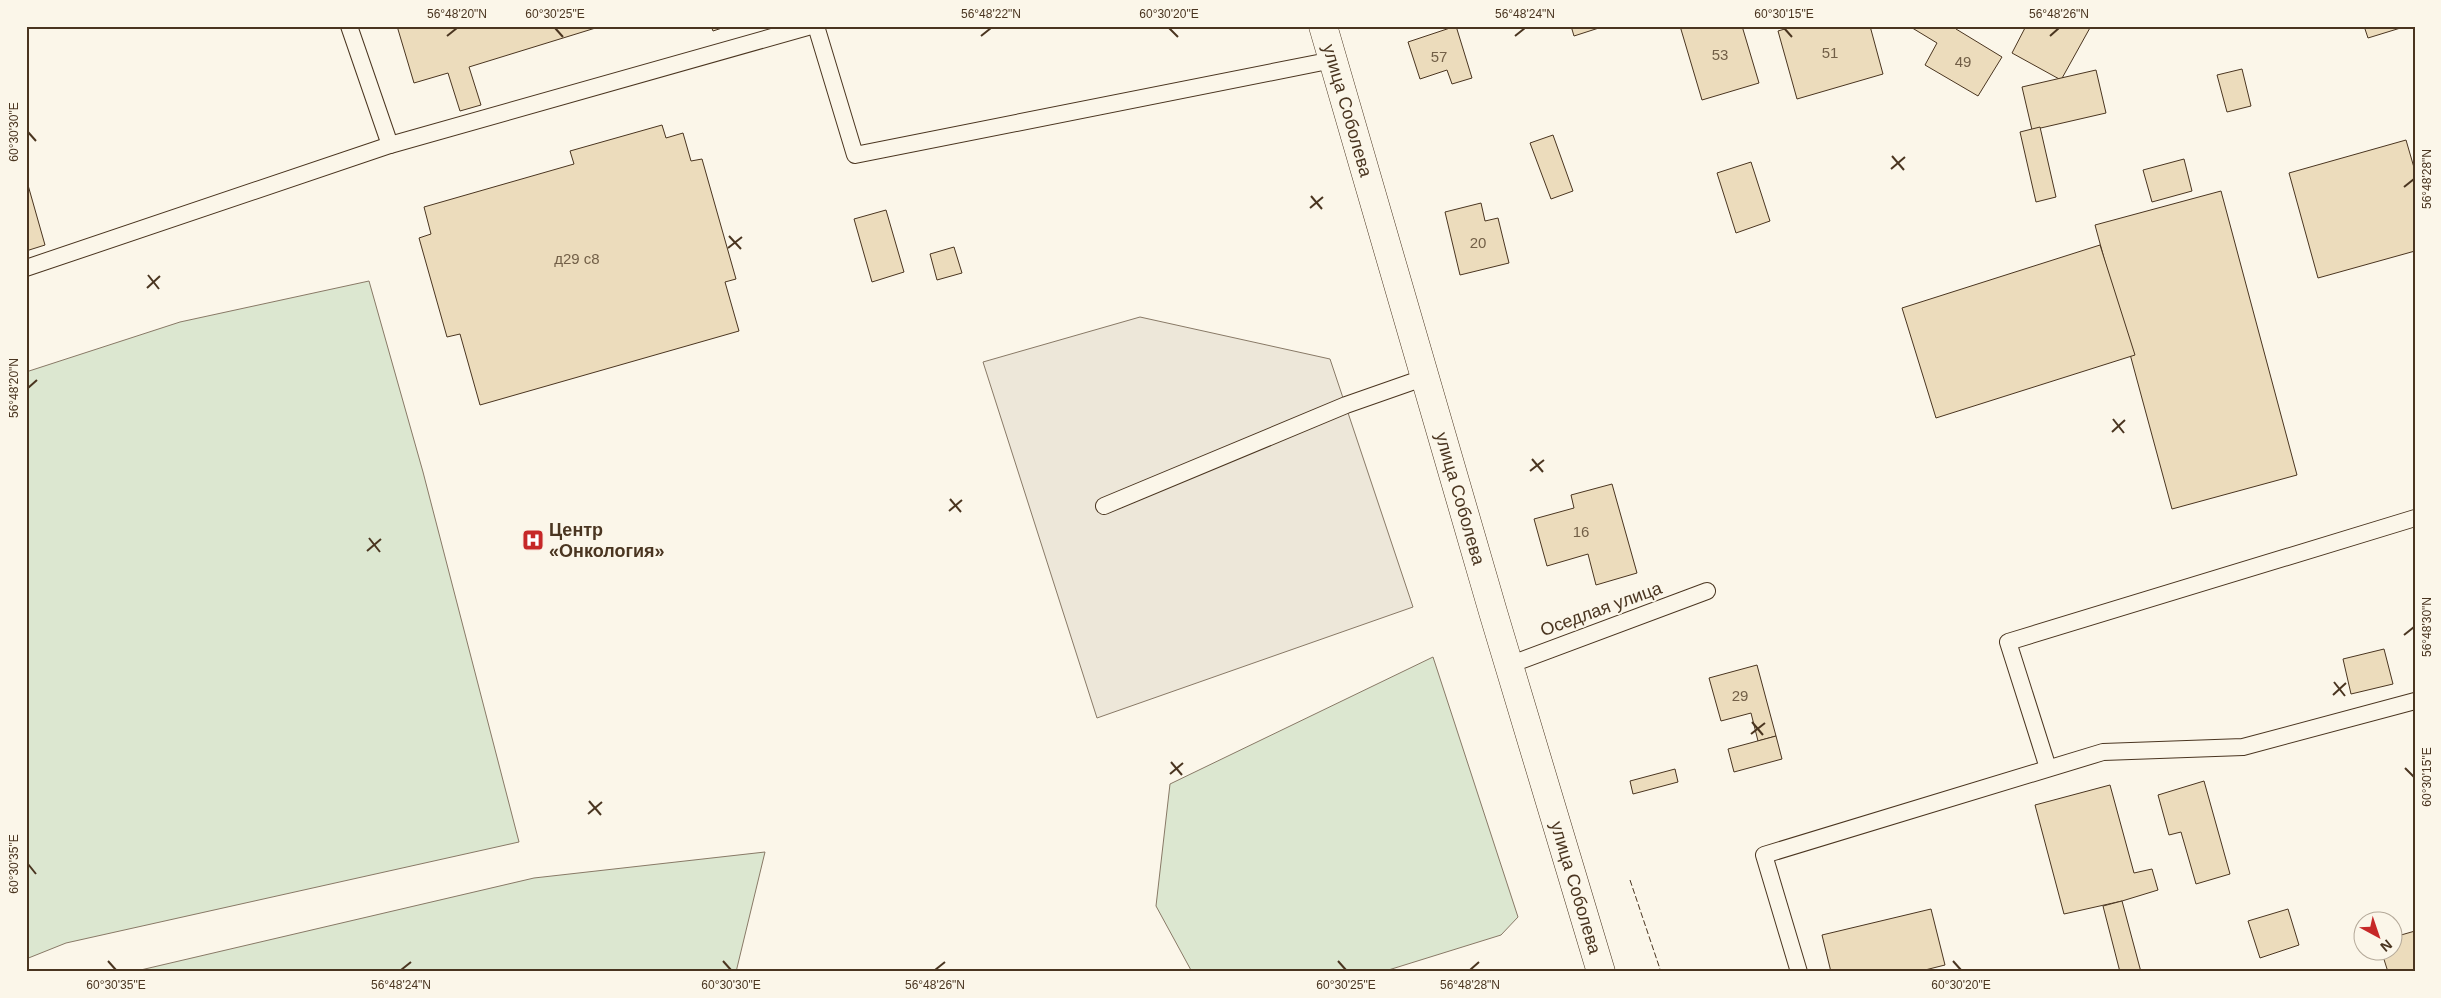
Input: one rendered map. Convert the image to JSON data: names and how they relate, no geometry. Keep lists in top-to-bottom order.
{
  "streets": {
    "street": ["улица Соболева"],
    "lane": ["Оседлая улица"]
  },
  "crossings": [
    ["улица Соболева", "Оседлая улица"]
  ],
  "places": {
    "hospital": ["Центр «Онкология»"]
  },
  "house_numbers": [
    "51",
    "53",
    "57",
    "49",
    "20",
    "д29 с8",
    "16",
    "29"
  ],
  "north": "bottom right",
  "coordinates": [
    "56°48'20\"N",
    "60°30'25\"E",
    "56°48'22\"N",
    "60°30'20\"E",
    "56°48'24\"N",
    "60°30'15\"E",
    "56°48'26\"N",
    "60°30'30\"E",
    "56°48'28\"N",
    "56°48'30\"N",
    "60°30'35\"E"
  ]
}
